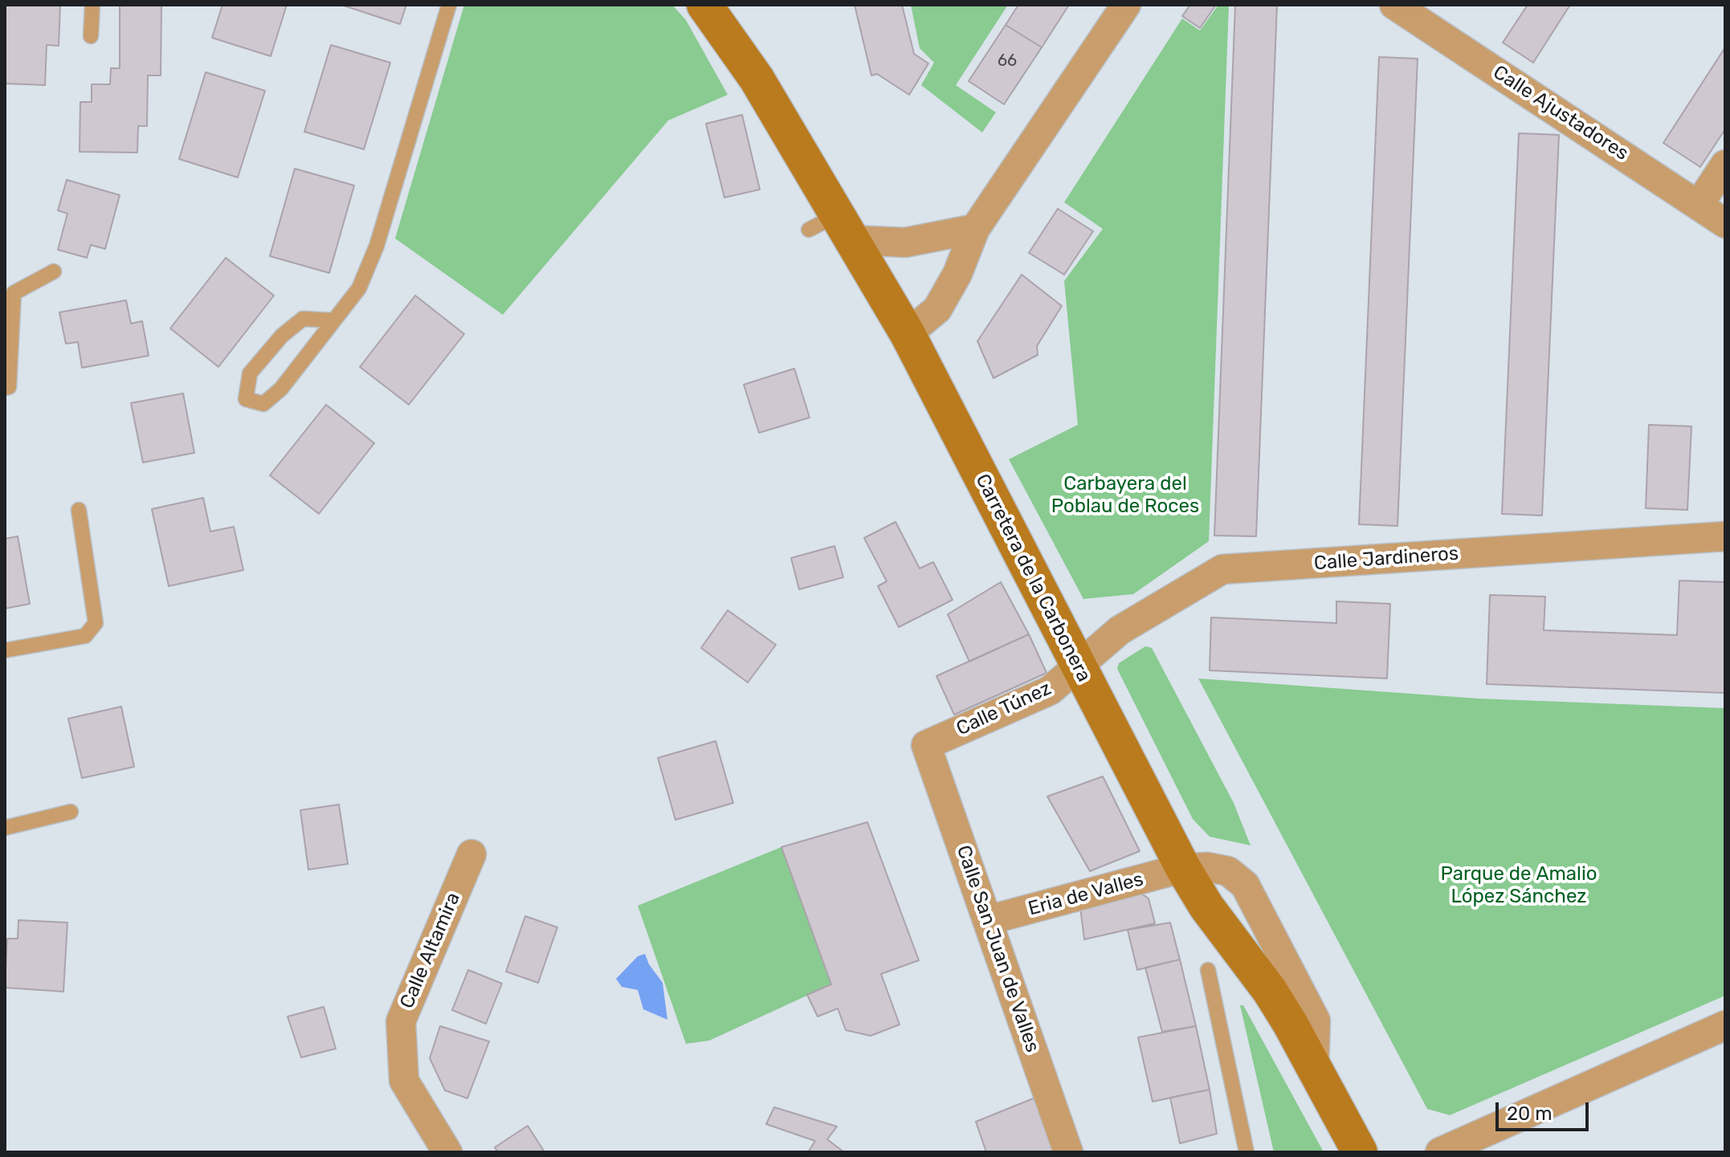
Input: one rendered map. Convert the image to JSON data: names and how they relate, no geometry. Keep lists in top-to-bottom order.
{
  "streets": {
    "street": [
      "Calle Ajustadores",
      "Calle Jardineros",
      "Carretera de la Carbonera",
      "Calle Túnez",
      "Eria de Valles",
      "Calle San Juan de Valles",
      "Calle Altamira"
    ]
  },
  "crossings": [
    ["Calle Jardineros", "Carretera de la Carbonera"],
    ["Calle Jardineros", "Calle Túnez"],
    ["Carretera de la Carbonera", "Calle Túnez"],
    ["Carretera de la Carbonera", "Eria de Valles"],
    ["Calle Túnez", "Calle San Juan de Valles"],
    ["Eria de Valles", "Calle San Juan de Valles"]
  ],
  "parks": ["Carbayera del Poblau de Roces", "Parque de Amalio López Sánchez"],
  "house_numbers": ["66"],
  "scale_bar": "20 m"
}
